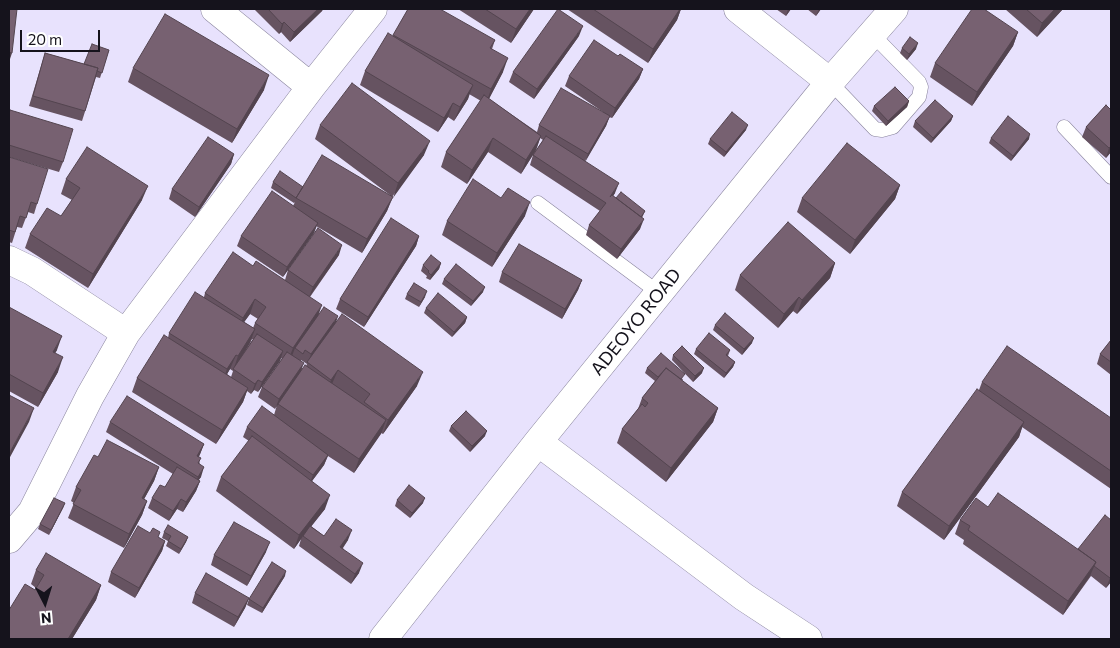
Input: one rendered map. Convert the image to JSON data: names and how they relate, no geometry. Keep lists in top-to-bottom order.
{
  "streets": {
    "street": ["ADEOYO ROAD"]
  },
  "scale_bar": "20 m",
  "north": "bottom"
}
